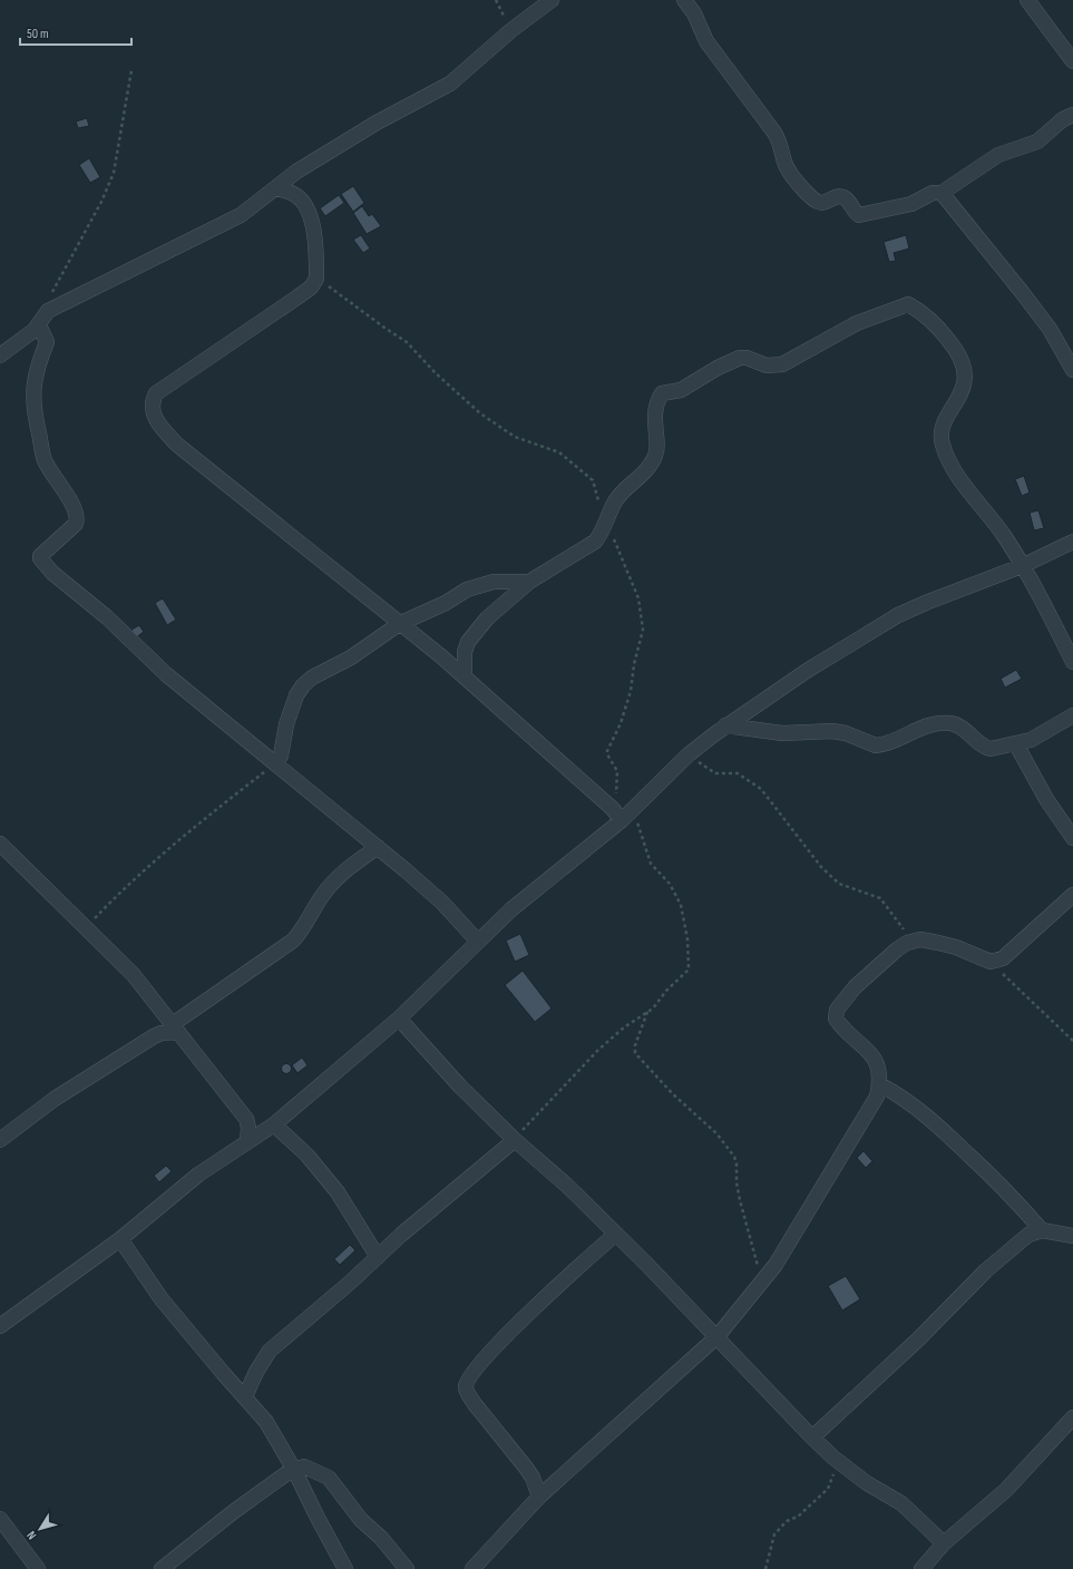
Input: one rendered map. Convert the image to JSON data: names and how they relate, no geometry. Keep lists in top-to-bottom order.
{
  "scale_bar": "50 m",
  "north": "bottom left"
}
